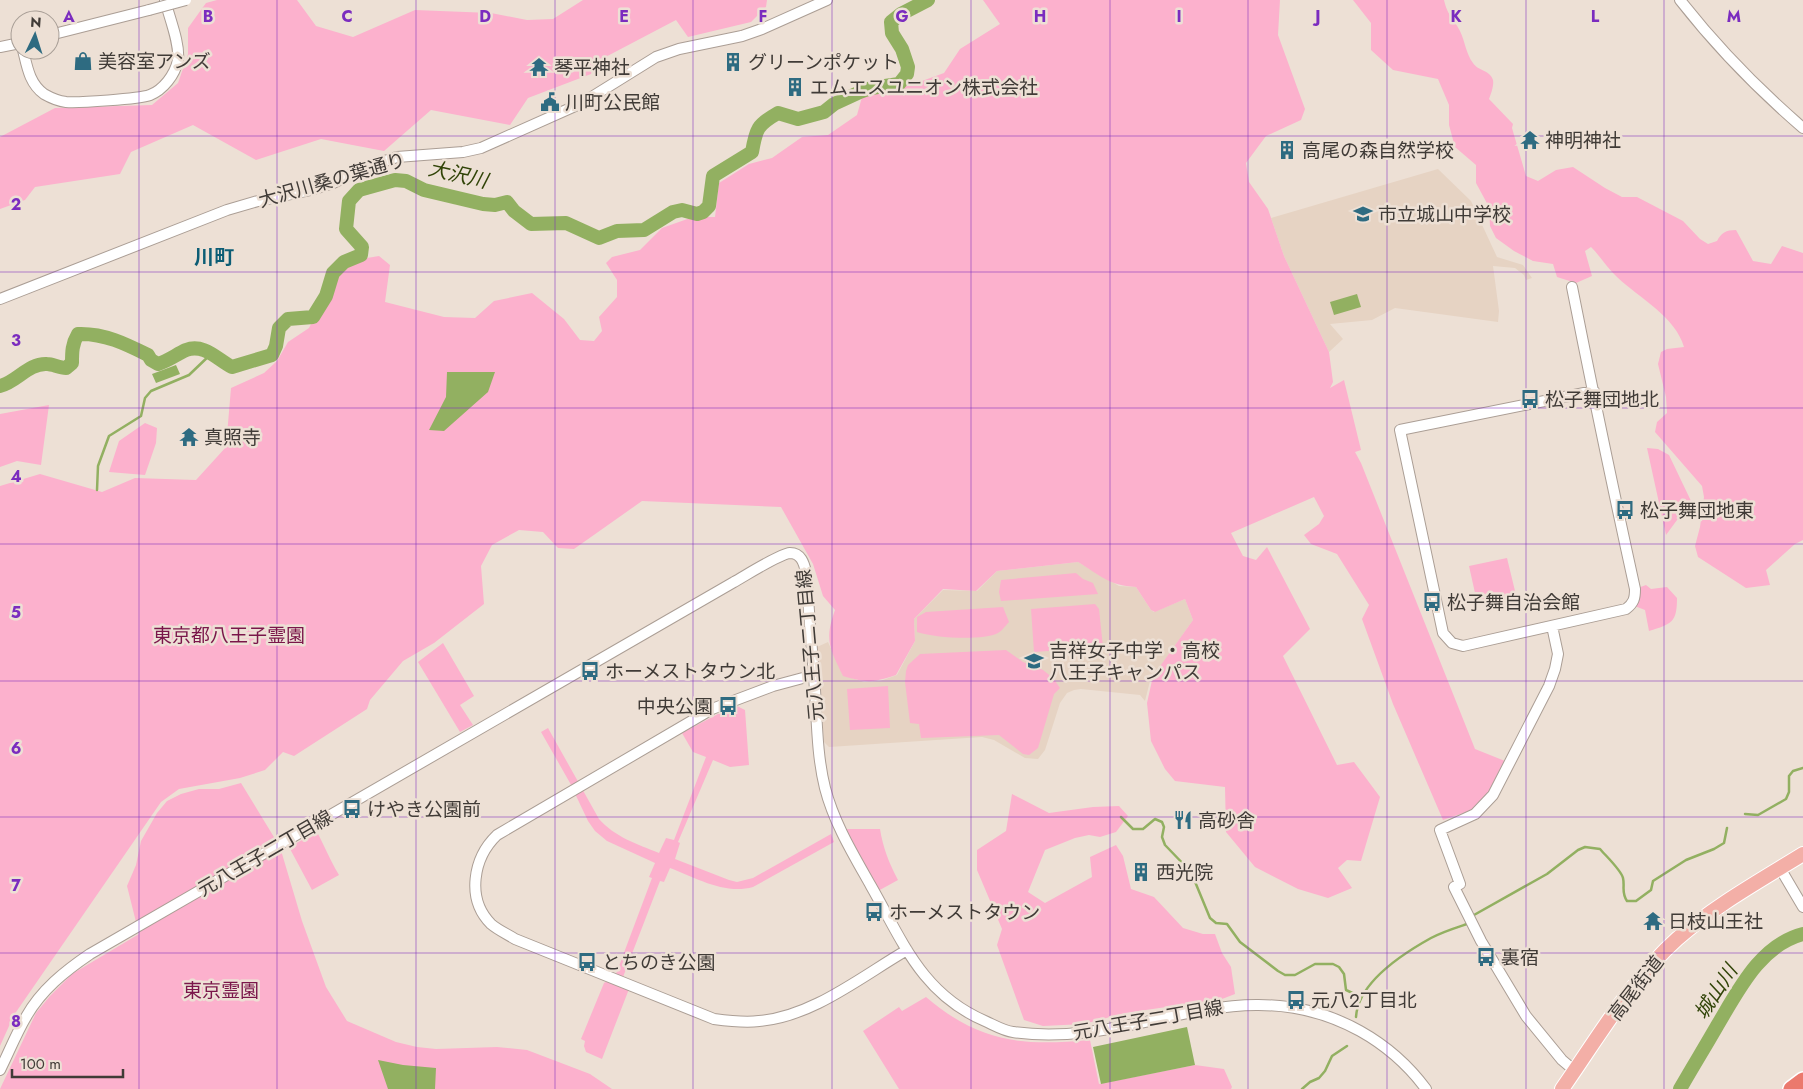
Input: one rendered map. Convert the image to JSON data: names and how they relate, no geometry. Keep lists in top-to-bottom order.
{
  "streets": {
    "main road": ["高尾街道"],
    "street": ["大沢川桑の葉通り", "元八王子二丁目線"]
  },
  "districts": ["川町"],
  "water": ["大沢川", "城山川"],
  "parks": ["東京都八王子霊園", "東京霊園"],
  "places": {
    "shop": ["美容室アンズ"],
    "building": [
      "グリーンポケット",
      "エムエスユニオン株式会社",
      "高尾の森自然学校",
      "西光院"
    ],
    "temple": [
      "琴平神社",
      "神明神社",
      "真照寺",
      "日枝山王社"
    ],
    "public building": ["川町公民館"],
    "school or university": ["市立城山中学校", "吉祥女子中学・高校 八王子キャンパス"],
    "bus stop": [
      "松子舞団地北",
      "松子舞団地東",
      "松子舞自治会館",
      "ホーメストタウン北",
      "中央公園",
      "けやき公園前",
      "ホーメストタウン",
      "裏宿",
      "とちのき公園",
      "元八2丁目北"
    ],
    "restaurant": ["高砂舎"]
  },
  "scale_bar": "100 m",
  "north": "top",
  "grid": {
    "columns": [
      "A",
      "B",
      "C",
      "D",
      "E",
      "F",
      "G",
      "H",
      "I",
      "J",
      "K",
      "L",
      "M"
    ],
    "rows": [
      "2",
      "3",
      "4",
      "5",
      "6",
      "7",
      "8"
    ]
  }
}
